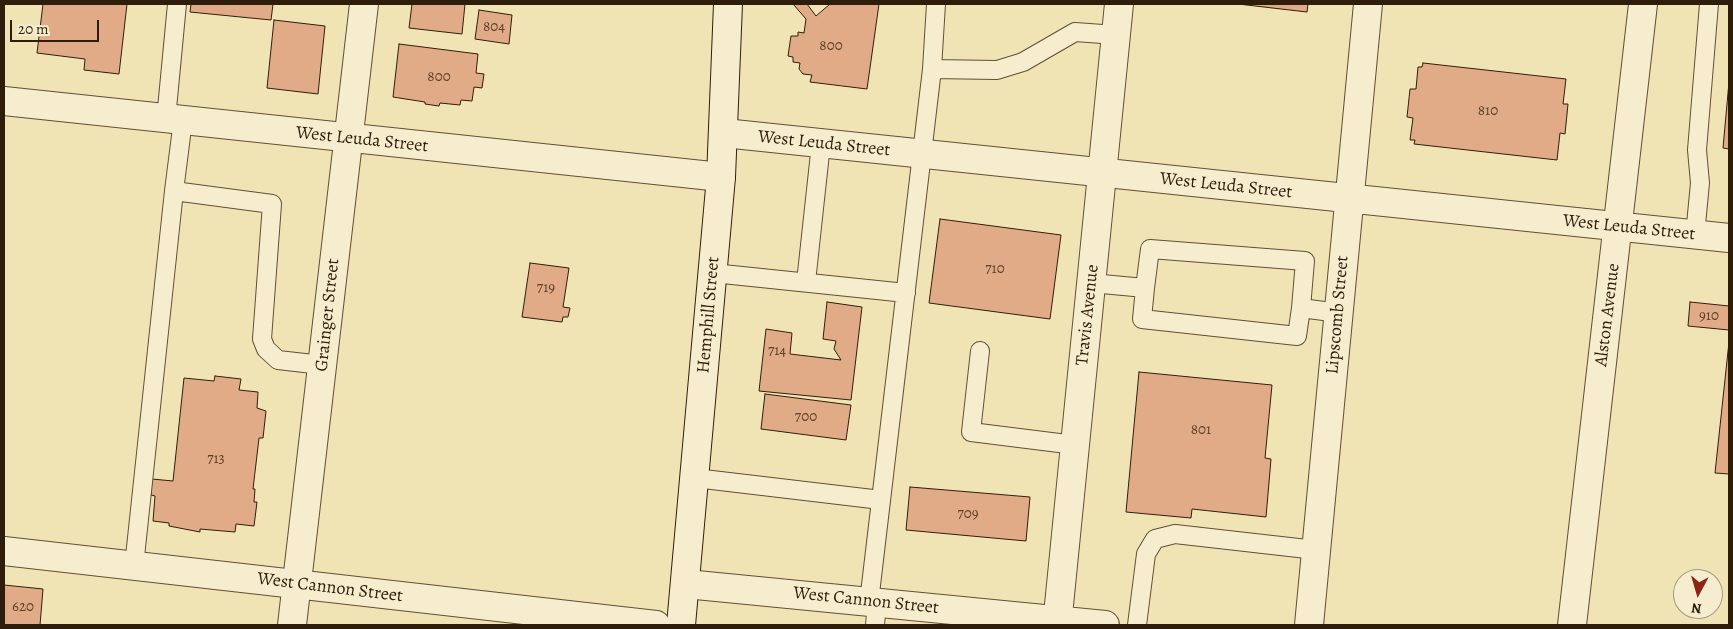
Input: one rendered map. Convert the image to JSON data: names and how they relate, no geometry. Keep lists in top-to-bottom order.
{
  "streets": {
    "street": [
      "West Leuda Street",
      "Grainger Street",
      "Hemphill Street",
      "Travis Avenue",
      "Lipscomb Street",
      "Alston Avenue",
      "West Cannon Street"
    ]
  },
  "crossings": [
    ["West Leuda Street", "Grainger Street"],
    ["West Leuda Street", "Hemphill Street"],
    ["West Leuda Street", "Travis Avenue"],
    ["West Leuda Street", "Lipscomb Street"],
    ["West Leuda Street", "Alston Avenue"],
    ["Grainger Street", "West Cannon Street"],
    ["Hemphill Street", "West Cannon Street"],
    ["Travis Avenue", "West Cannon Street"]
  ],
  "house_numbers": [
    "804",
    "800",
    "800",
    "810",
    "710",
    "719",
    "910",
    "714",
    "700",
    "801",
    "713",
    "709",
    "620"
  ],
  "scale_bar": "20 m",
  "north": "bottom"
}
